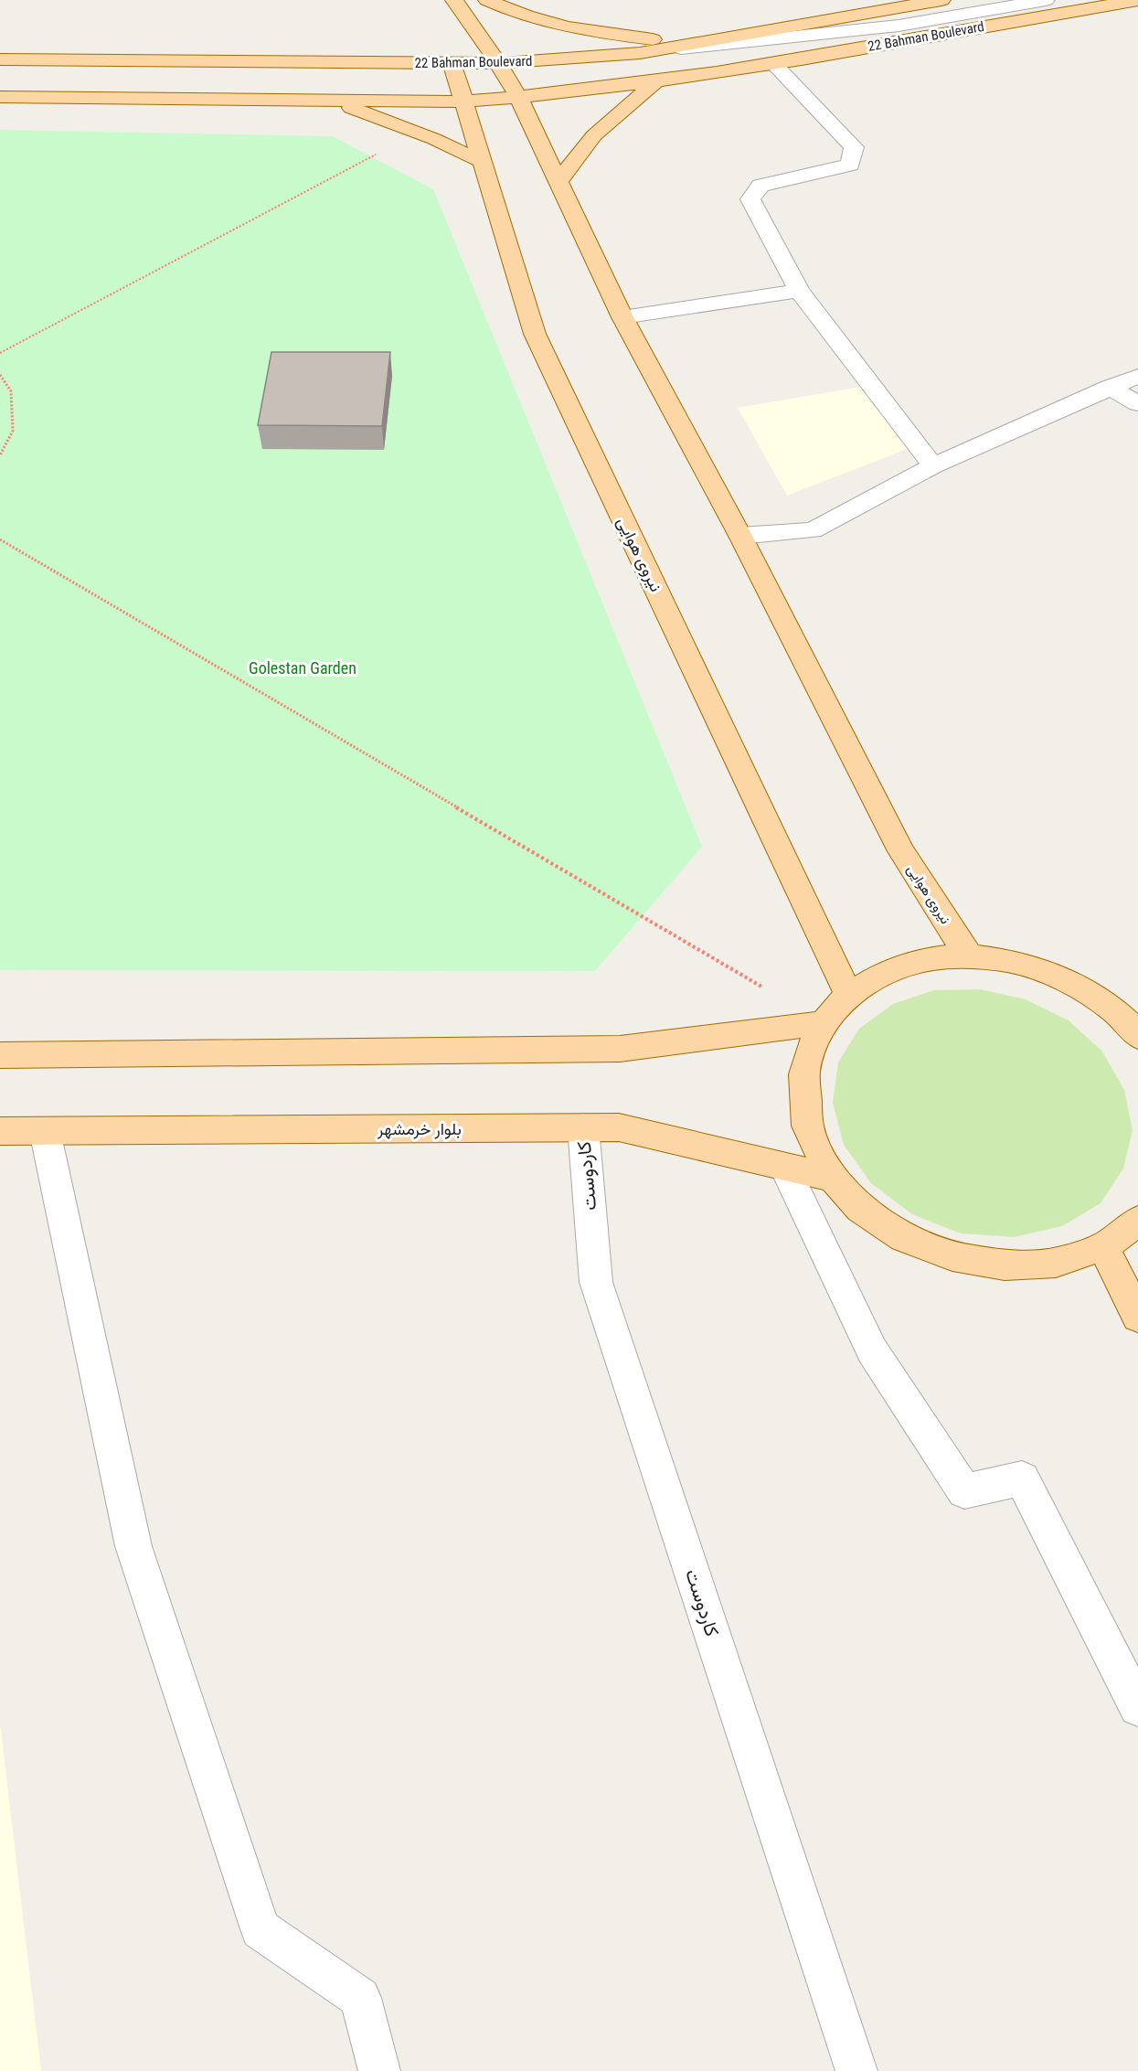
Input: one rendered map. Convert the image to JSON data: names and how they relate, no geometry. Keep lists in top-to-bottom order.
{
  "streets": {
    "main road": ["22 Bahman Boulevard", "نیروی هوایی", "بلوار خرمشهر"],
    "street": ["کاردوست"]
  },
  "crossings": [
    ["22 Bahman Boulevard", "نیروی هوایی"],
    ["بلوار خرمشهر", "کاردوست"]
  ],
  "parks": ["Golestan Garden"]
}
